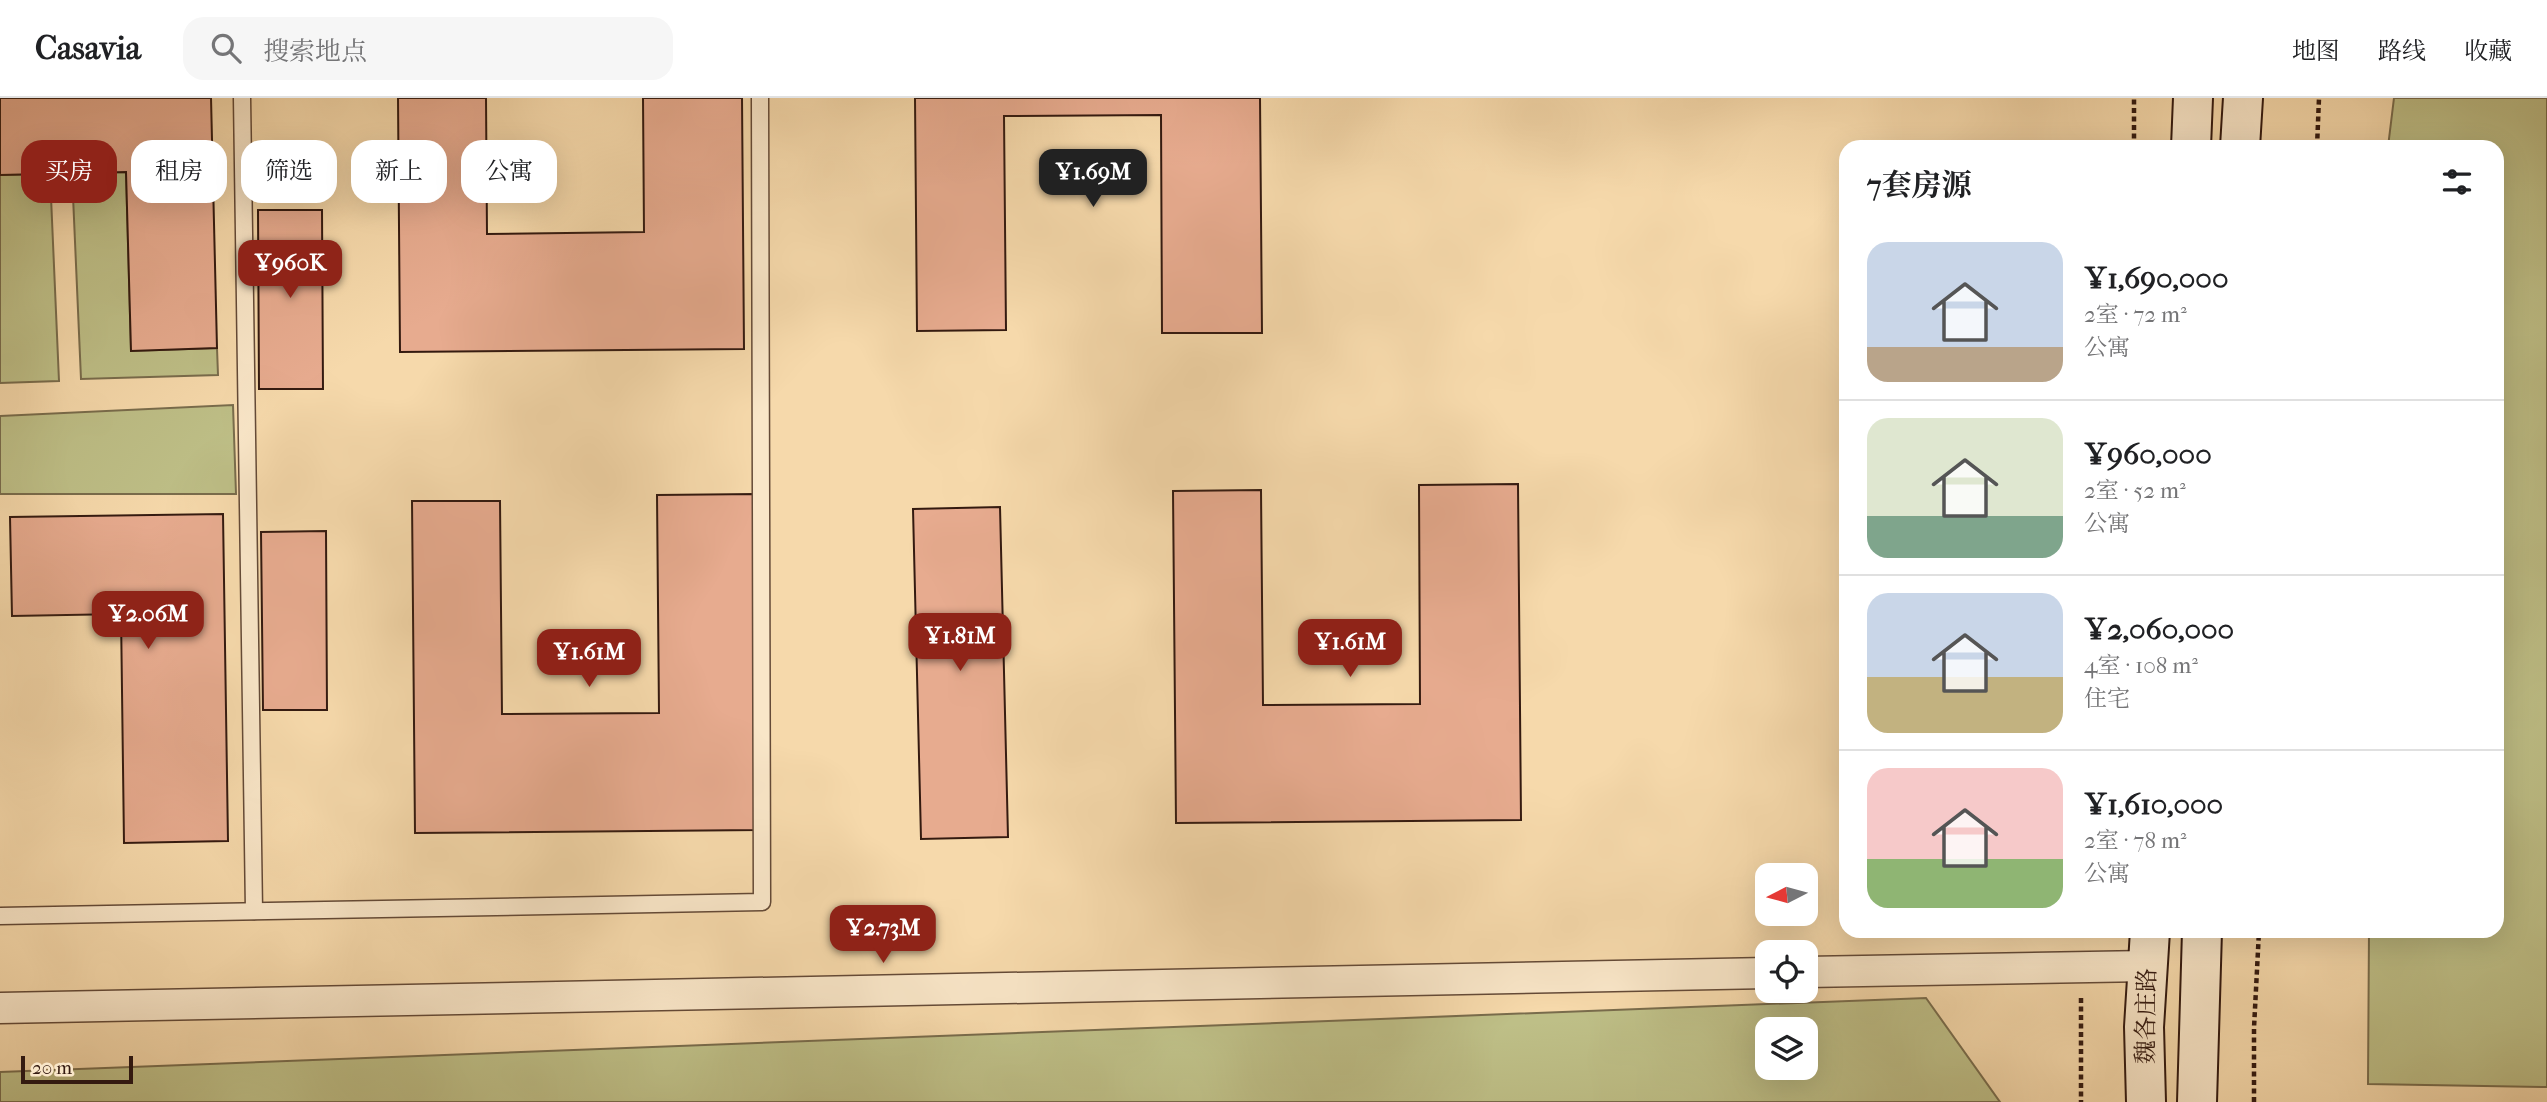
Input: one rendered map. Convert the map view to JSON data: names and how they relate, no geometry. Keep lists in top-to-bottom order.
{
  "streets": {
    "main road": ["魏各庄路"]
  },
  "scale_bar": "20 m",
  "north": "left",
  "page": {
    "header": "Casavia",
    "search": "搜索地点",
    "nav": ["地图", "路线", "收藏"],
    "chip": [
      "买房",
      "租房",
      "筛选",
      "新上",
      "公寓"
    ],
    "heading": "7套房源",
    "price": [
      "¥1.69M",
      "¥960K",
      "¥2.06M",
      "¥1.81M",
      "¥1.61M",
      "¥1.61M",
      "¥2.73M"
    ],
    "list": [
      {
        "name": "¥1,690,000",
        "note": "2室 · 72 m² · 公寓"
      },
      {
        "name": "¥960,000",
        "note": "2室 · 52 m² · 公寓"
      },
      {
        "name": "¥2,060,000",
        "note": "4室 · 108 m² · 住宅"
      },
      {
        "name": "¥1,610,000",
        "note": "2室 · 78 m² · 公寓"
      }
    ],
    "scale": "20 m"
  }
}
